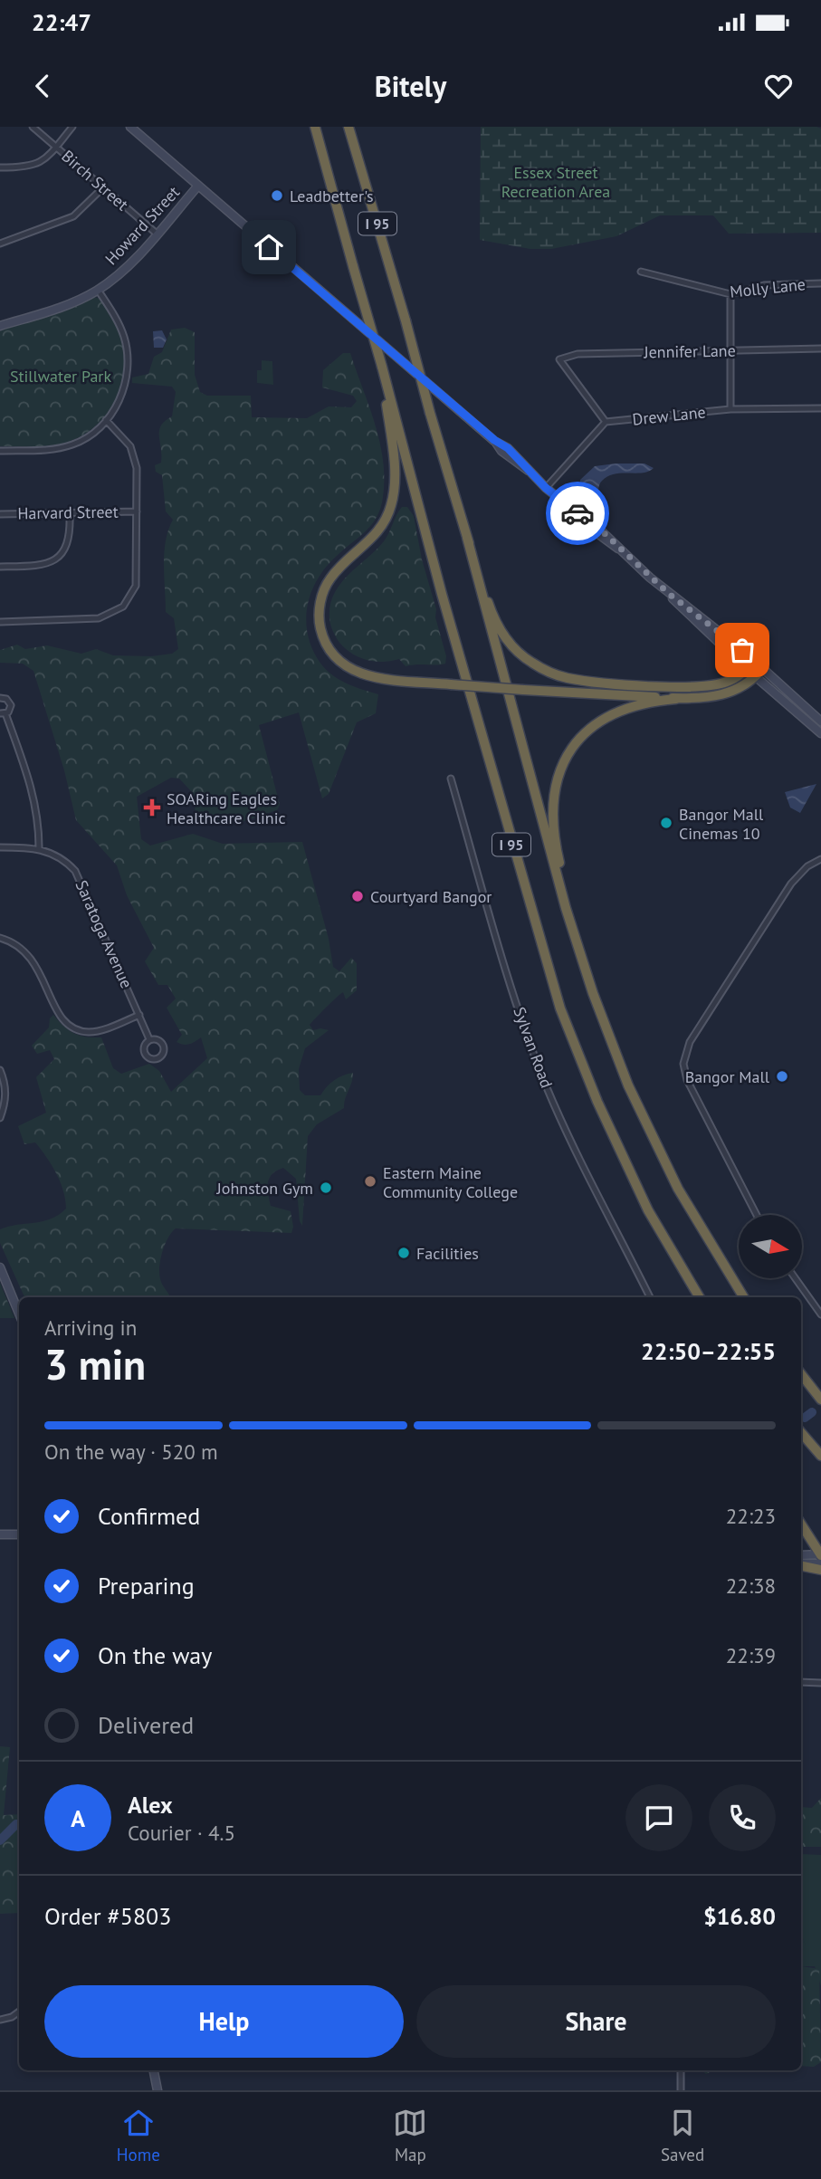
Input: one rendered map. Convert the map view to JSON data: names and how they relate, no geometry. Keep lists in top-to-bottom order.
{
  "streets": {
    "highway": ["I 95"],
    "main road": ["Howard Street"],
    "street": [
      "Birch Street",
      "Molly Lane",
      "Jennifer Lane",
      "Drew Lane",
      "Harvard Street",
      "Saratoga Avenue",
      "Sylvan Road"
    ]
  },
  "crossings": [
    ["Birch Street", "Howard Street"],
    ["Jennifer Lane", "Drew Lane"]
  ],
  "parks": ["Essex Street Recreation Area", "Stillwater Park"],
  "places": {
    "other": [
      "Leadbetter's",
      "Bangor Mall Cinemas 10",
      "Courtyard Bangor",
      "Bangor Mall",
      "Eastern Maine Community College",
      "Johnston Gym",
      "Facilities"
    ],
    "health": ["SOARing Eagles Healthcare Clinic"]
  },
  "north": "right",
  "page": {
    "status": "22:47",
    "header": "Bitely",
    "heading": ["3 min", "Arriving in", "22:50–22:55"],
    "panel": [
      "Alex",
      "Courier · 4.5",
      "Order #5803",
      "$16.80"
    ],
    "bar": "On the way · 520 m",
    "list": [
      ["Confirmed", "22:23"],
      ["Preparing", "22:38"],
      ["On the way", "22:39"],
      "Delivered"
    ],
    "round": "A",
    "buttons": ["Help", "Share"],
    "tabs": ["Home", "Map", "Saved"]
  }
}
